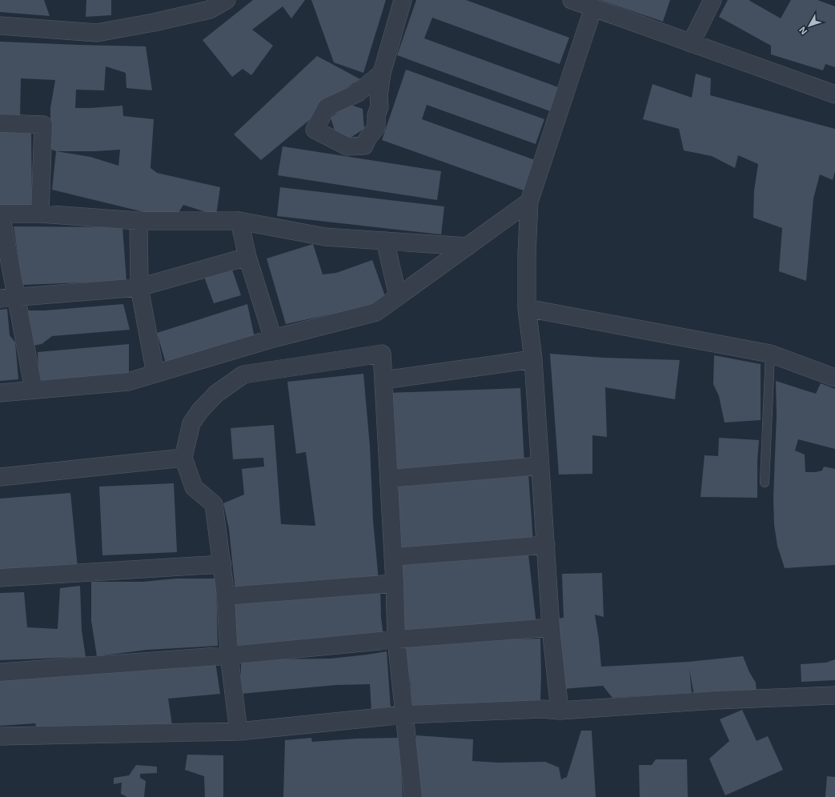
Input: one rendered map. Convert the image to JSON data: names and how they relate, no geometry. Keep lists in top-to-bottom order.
{
  "north": "bottom left"
}
